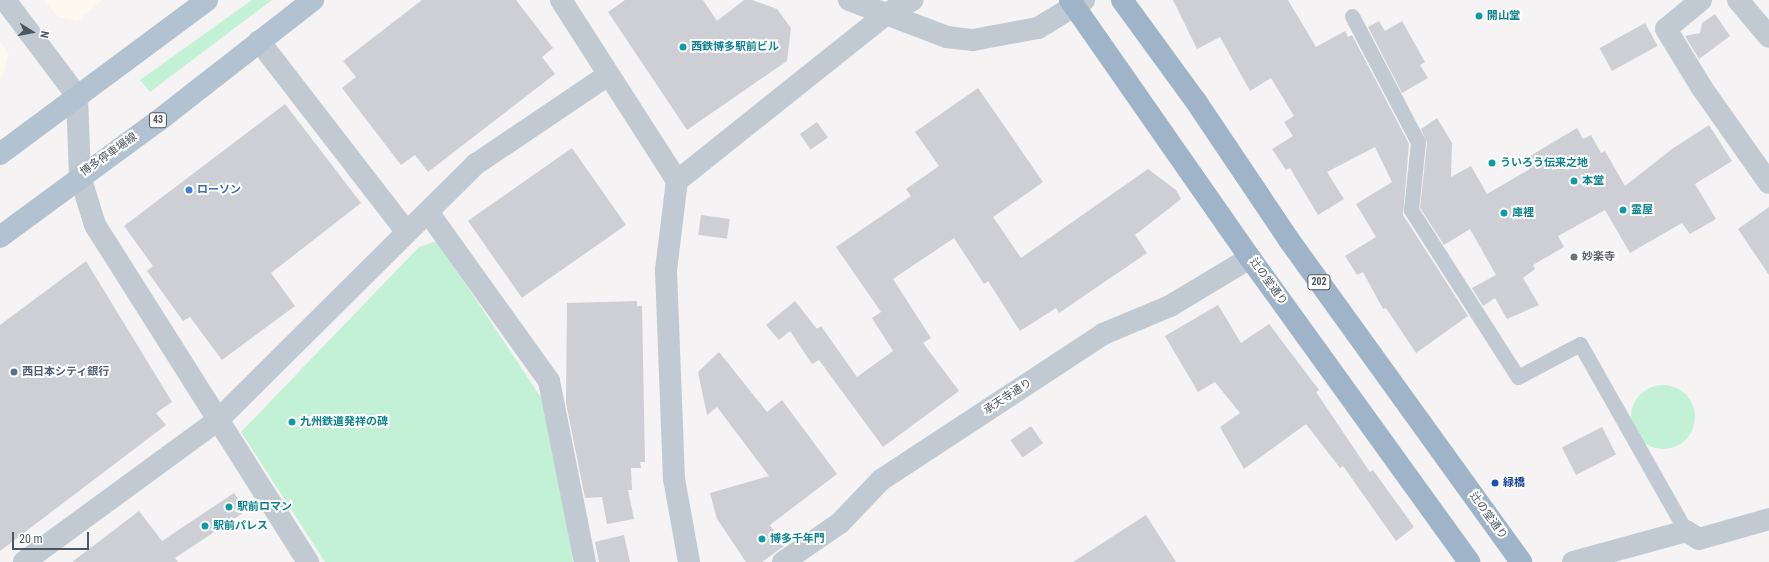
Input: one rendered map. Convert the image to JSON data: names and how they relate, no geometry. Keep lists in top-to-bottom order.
{
  "streets": {
    "highway": ["辻の堂通り", "202"],
    "main road": ["43", "博多停車場線"],
    "street": ["承天寺通り"]
  },
  "crossings": [
    ["辻の堂通り", "承天寺通り"]
  ],
  "places": [
    "開山堂",
    "西鉄博多駅前ビル",
    "ういろう伝来之地",
    "本堂",
    "ローソン",
    "霊屋",
    "庫裡",
    "妙楽寺",
    "西日本シティ銀行",
    "九州鉄道発祥の碑",
    "緑橋",
    "駅前ロマン",
    "駅前パレス",
    "博多千年門"
  ],
  "scale_bar": "20 m",
  "north": "right"
}
